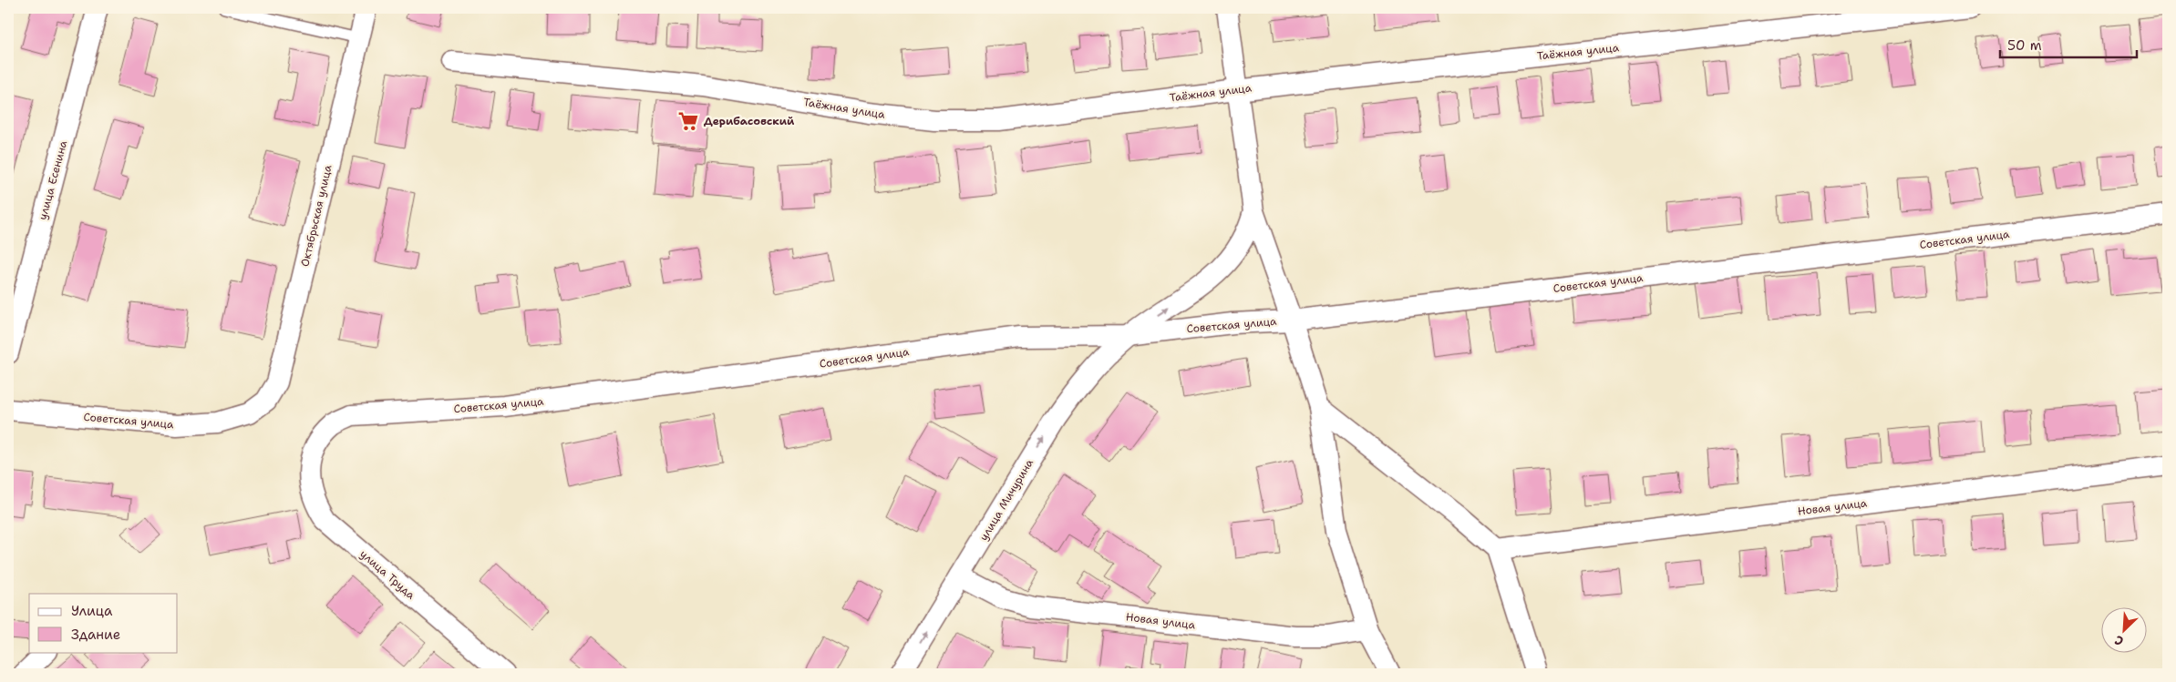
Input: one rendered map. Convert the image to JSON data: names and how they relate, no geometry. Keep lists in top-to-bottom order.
{
  "streets": {
    "street": [
      "Таёжная улица",
      "улица Есенина",
      "Октябрьская улица",
      "Советская улица",
      "улица Мичурина",
      "Новая улица",
      "улица Труда"
    ]
  },
  "crossings": [
    ["Октябрьская улица", "Советская улица"],
    ["Советская улица", "улица Мичурина"],
    ["Советская улица", "улица Труда"],
    ["улица Мичурина", "Новая улица"]
  ],
  "one_way": ["улица Мичурина"],
  "places": {
    "supermarket": ["Дерибасовский"]
  },
  "legend": ["Улица", "Здание"],
  "scale_bar": "50 m",
  "north": "bottom left"
}
